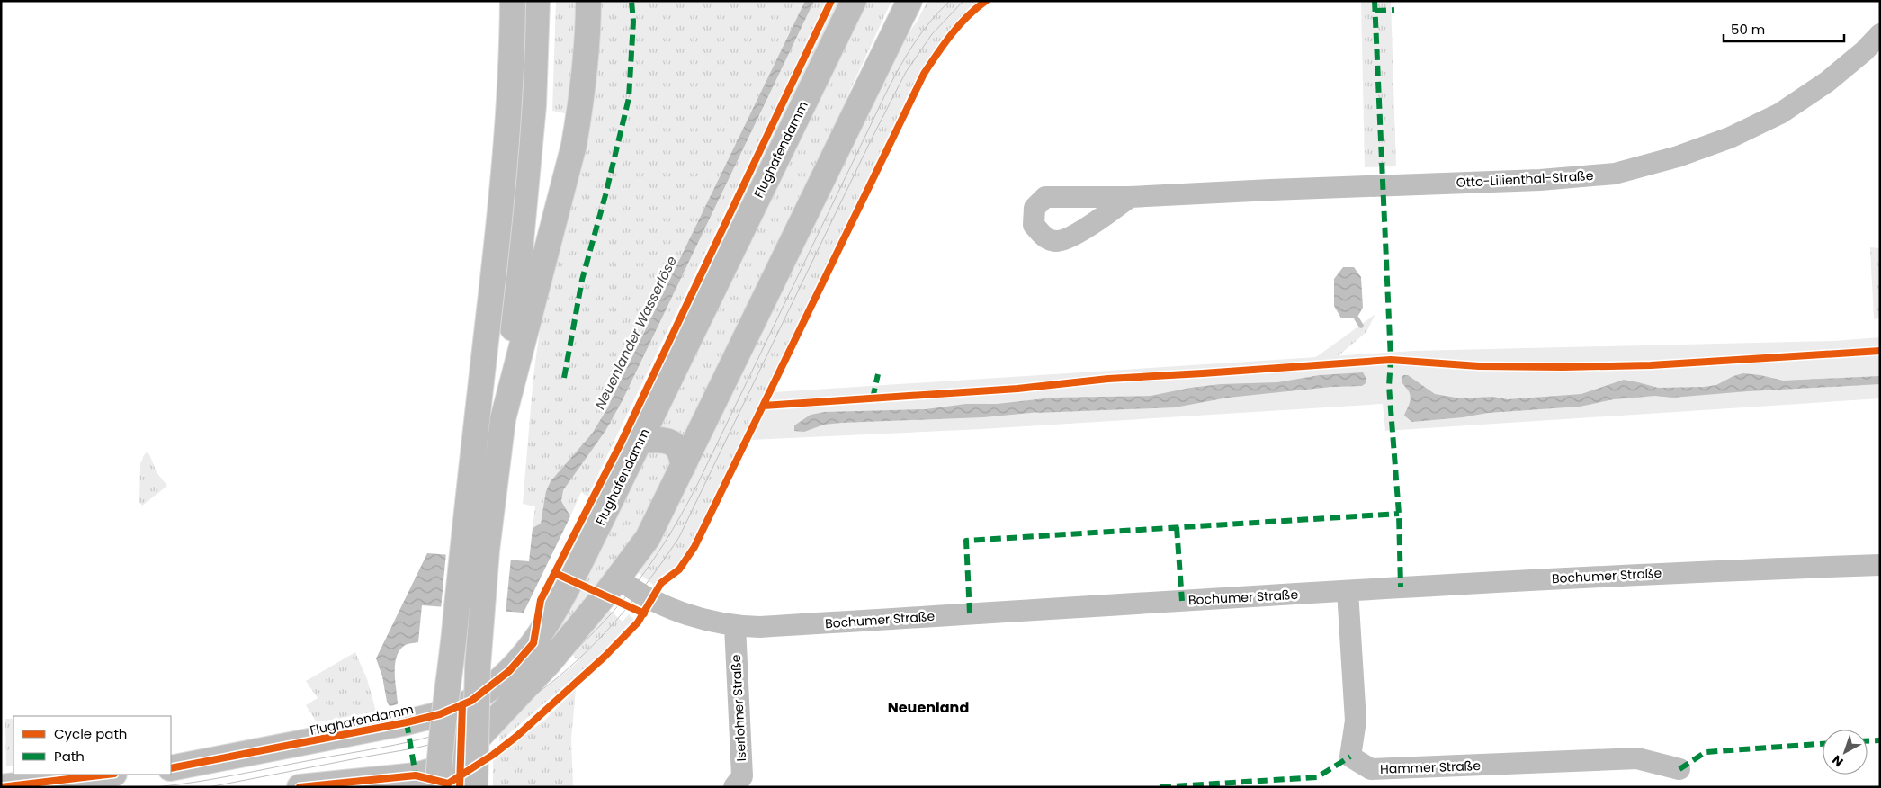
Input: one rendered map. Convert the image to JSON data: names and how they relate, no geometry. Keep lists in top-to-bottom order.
{
  "streets": {
    "main road": ["Flughafendamm"],
    "street": [
      "Otto-Lilienthal-Straße",
      "Bochumer Straße",
      "Iserlohner Straße",
      "Hammer Straße"
    ]
  },
  "crossings": [
    ["Bochumer Straße", "Iserlohner Straße"],
    ["Bochumer Straße", "Hammer Straße"]
  ],
  "districts": ["Neuenland"],
  "water": ["Neuenlander Wasserlöse"],
  "legend": ["Cycle path", "Path"],
  "scale_bar": "50 m",
  "north": "bottom left"
}
